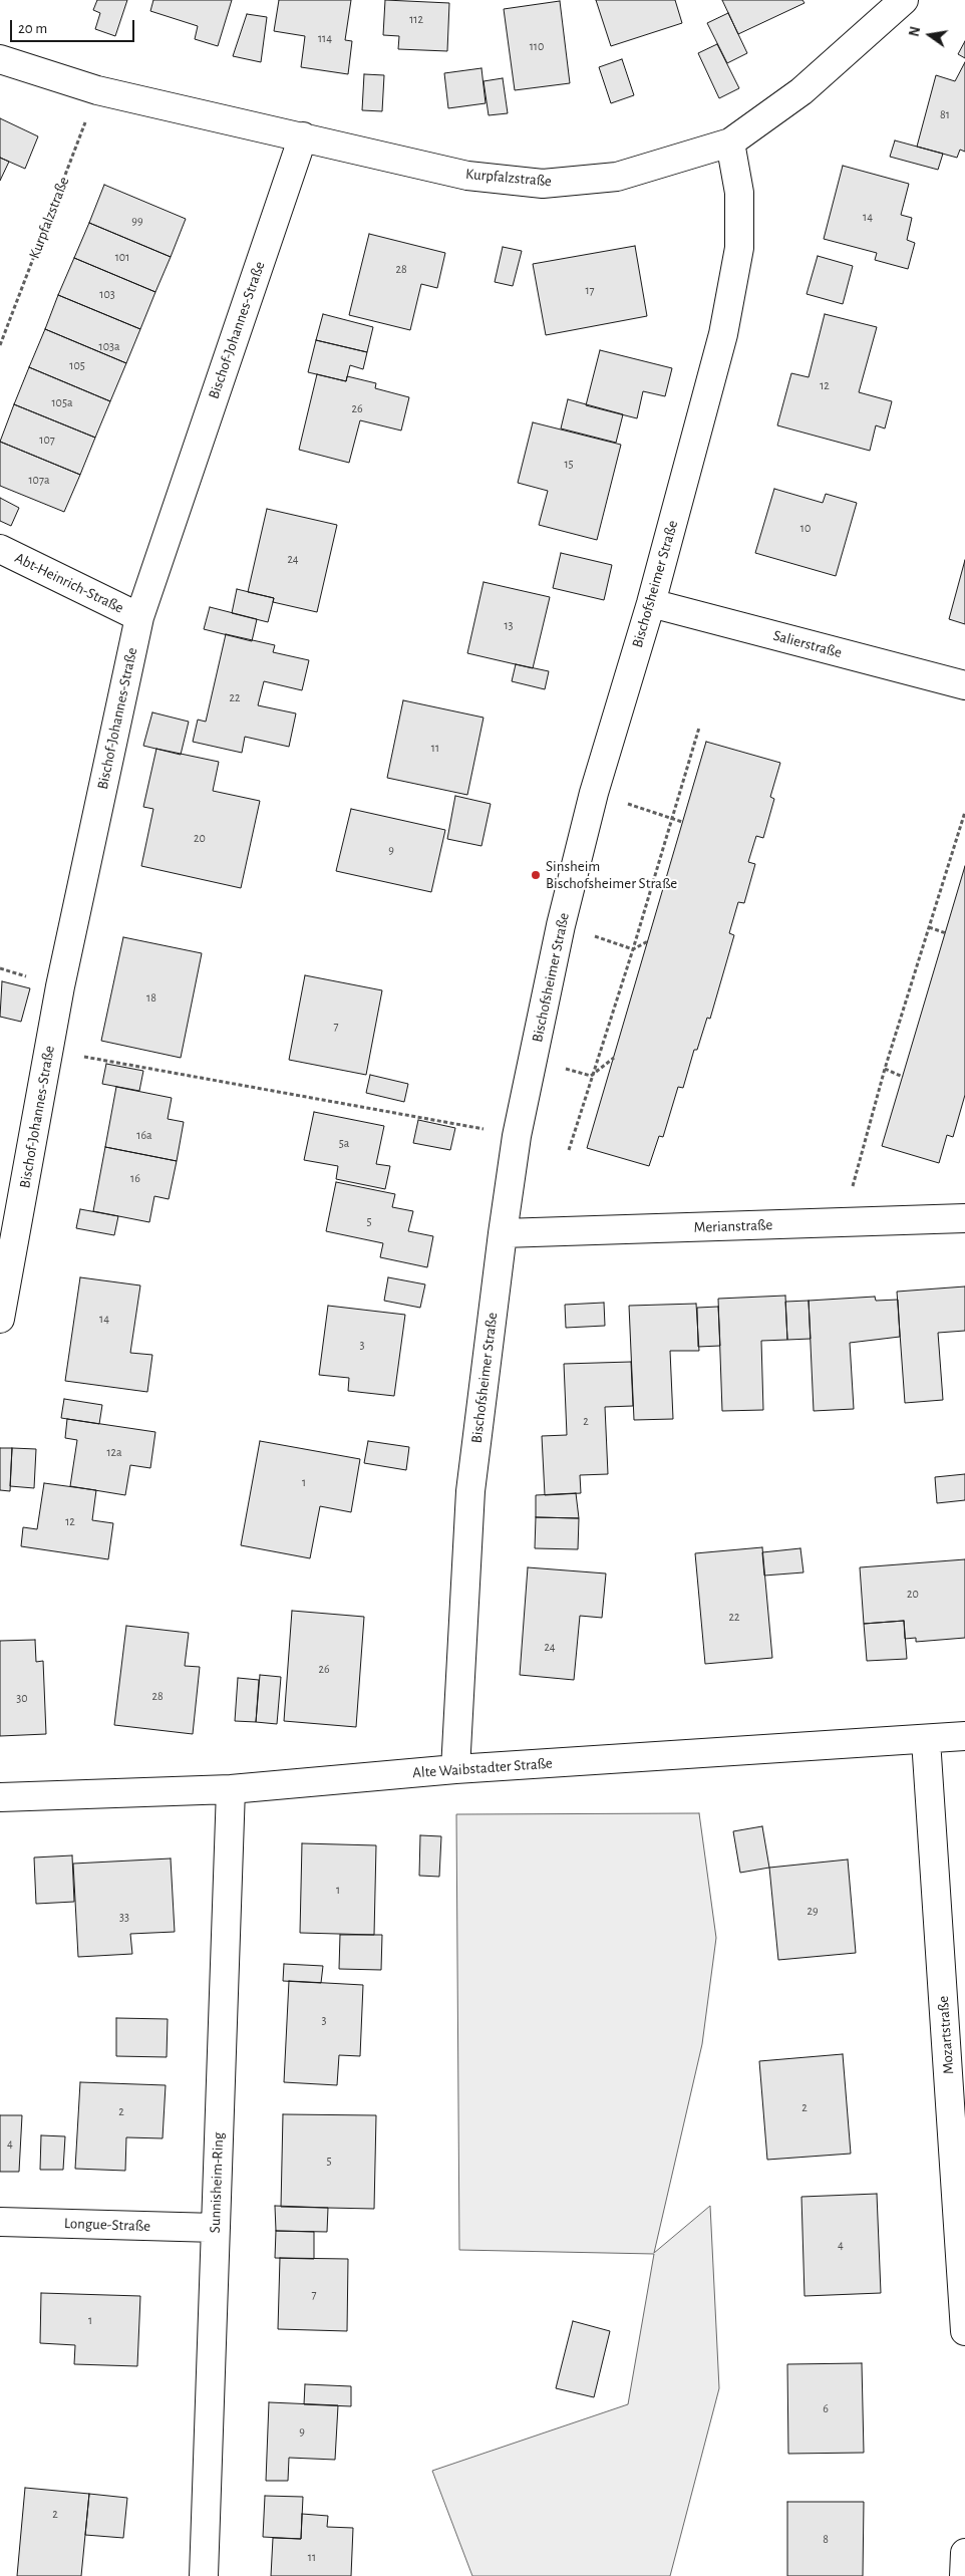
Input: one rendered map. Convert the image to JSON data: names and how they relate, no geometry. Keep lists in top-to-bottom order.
{
  "streets": {
    "street": [
      "Kurpfalzstraße",
      "Bischof-Johannes-Straße",
      "Abt-Heinrich-Straße",
      "Bischofsheimer Straße",
      "Salierstraße",
      "Merianstraße",
      "Alte Waibstadter Straße",
      "Mozartstraße",
      "Sunnisheim-Ring",
      "Longue-Straße"
    ]
  },
  "crossings": [
    ["Kurpfalzstraße", "Bischof-Johannes-Straße"],
    ["Kurpfalzstraße", "Bischofsheimer Straße"],
    ["Bischof-Johannes-Straße", "Abt-Heinrich-Straße"],
    ["Bischofsheimer Straße", "Salierstraße"],
    ["Bischofsheimer Straße", "Merianstraße"],
    ["Bischofsheimer Straße", "Alte Waibstadter Straße"],
    ["Alte Waibstadter Straße", "Mozartstraße"],
    ["Alte Waibstadter Straße", "Sunnisheim-Ring"],
    ["Sunnisheim-Ring", "Longue-Straße"]
  ],
  "places": ["Sinsheim Bischofsheimer Straße"],
  "house_numbers": [
    "112",
    "114",
    "110",
    "81",
    "14",
    "99",
    "101",
    "28",
    "17",
    "103",
    "103a",
    "105",
    "12",
    "105a",
    "26",
    "107",
    "15",
    "107a",
    "10",
    "24",
    "13",
    "22",
    "11",
    "20",
    "9",
    "18",
    "7",
    "16a",
    "5a",
    "16",
    "5",
    "14",
    "3",
    "2",
    "12a",
    "1",
    "12",
    "20",
    "22",
    "24",
    "26",
    "28",
    "30",
    "1",
    "29",
    "33",
    "3",
    "2",
    "2",
    "4",
    "5",
    "4",
    "7",
    "1",
    "6",
    "9",
    "2",
    "8",
    "11"
  ],
  "scale_bar": "20 m",
  "north": "left"
}
